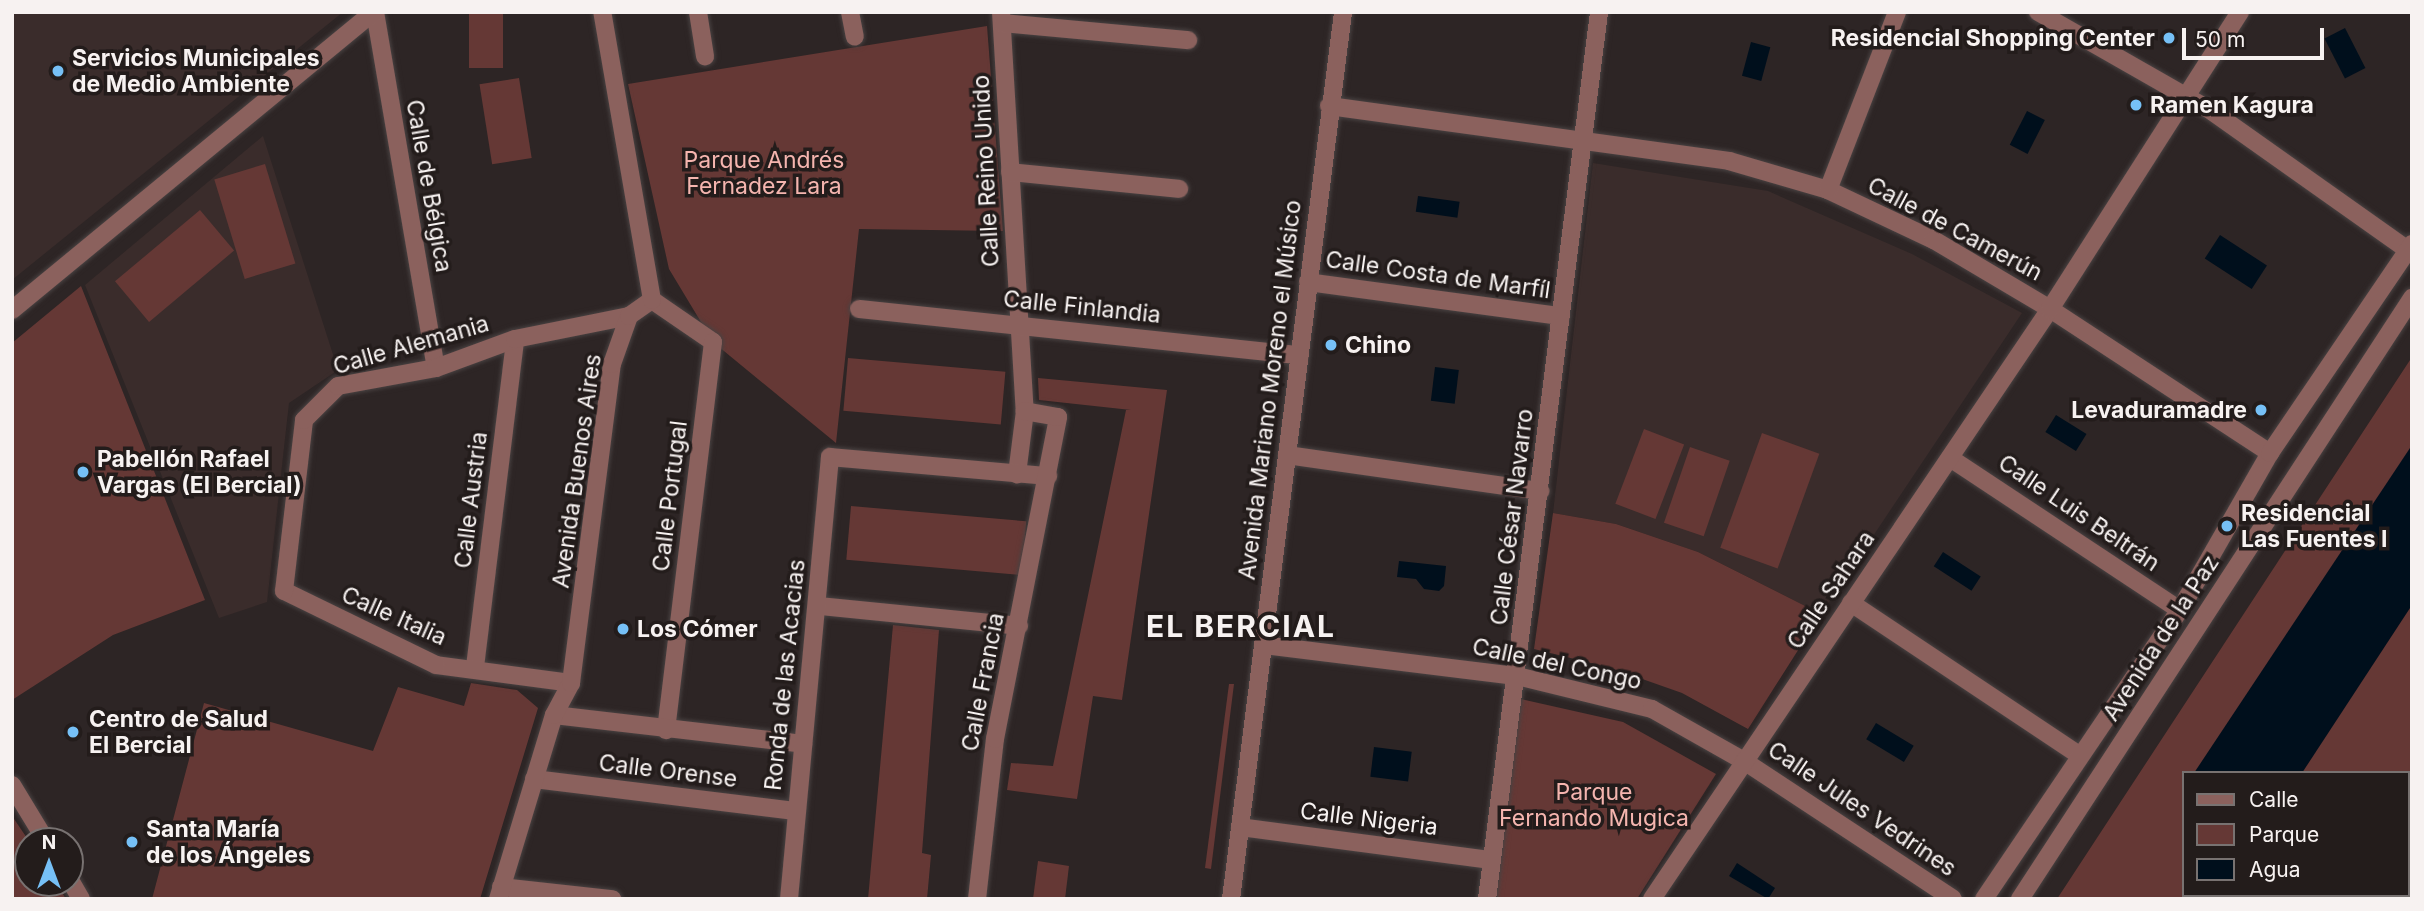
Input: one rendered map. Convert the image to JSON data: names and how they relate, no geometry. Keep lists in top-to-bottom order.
{
  "streets": {
    "street": [
      "Calle Reino Unido",
      "Calle de Bélgica",
      "Calle de Camerún",
      "Calle Costa de Marfíl",
      "Calle Finlandia",
      "Calle Alemania",
      "Avenida Mariano Moreno el Músico",
      "Avenida Buenos Aires",
      "Calle Portugal",
      "Calle Austria",
      "Calle Luis Beltrán",
      "Calle César Navarro",
      "Calle Sahara",
      "Calle Italia",
      "Avenida de la Paz",
      "Calle del Congo",
      "Ronda de las Acacias",
      "Calle Francia",
      "Calle Orense",
      "Calle Jules Vedrines",
      "Calle Nigeria"
    ]
  },
  "crossings": [
    ["Calle Reino Unido", "Calle Finlandia"],
    ["Calle Reino Unido", "Ronda de las Acacias"],
    ["Calle Reino Unido", "Calle Francia"],
    ["Calle de Bélgica", "Calle Alemania"],
    ["Calle de Camerún", "Avenida Mariano Moreno el Músico"],
    ["Calle de Camerún", "Calle César Navarro"],
    ["Calle de Camerún", "Calle Sahara"],
    ["Calle Costa de Marfíl", "Avenida Mariano Moreno el Músico"],
    ["Calle Costa de Marfíl", "Calle César Navarro"],
    ["Calle Finlandia", "Avenida Mariano Moreno el Músico"],
    ["Calle Alemania", "Avenida Buenos Aires"],
    ["Calle Alemania", "Calle Austria"],
    ["Calle Alemania", "Calle Italia"],
    ["Avenida Mariano Moreno el Músico", "Calle del Congo"],
    ["Avenida Mariano Moreno el Músico", "Calle Nigeria"],
    ["Avenida Buenos Aires", "Calle Italia"],
    ["Avenida Buenos Aires", "Calle Orense"],
    ["Calle Austria", "Calle Italia"],
    ["Calle Luis Beltrán", "Calle Sahara"],
    ["Calle César Navarro", "Calle del Congo"],
    ["Calle César Navarro", "Calle Nigeria"],
    ["Calle Sahara", "Calle del Congo"],
    ["Calle Sahara", "Calle Jules Vedrines"],
    ["Calle del Congo", "Calle Jules Vedrines"],
    ["Ronda de las Acacias", "Calle Orense"]
  ],
  "districts": ["EL BERCIAL"],
  "parks": ["Parque Andrés Fernadez Lara", "Parque Fernando Mugica"],
  "places": [
    "Residencial Shopping Center",
    "Servicios Municipales de Medio Ambiente",
    "Ramen Kagura",
    "Chino",
    "Levaduramadre",
    "Pabellón Rafael Vargas (El Bercial)",
    "Residencial Las Fuentes I",
    "Los Cómer",
    "Centro de Salud El Bercial",
    "Santa María de los Ángeles"
  ],
  "legend": ["Calle", "Parque", "Agua"],
  "scale_bar": "50 m",
  "north": "top"
}
